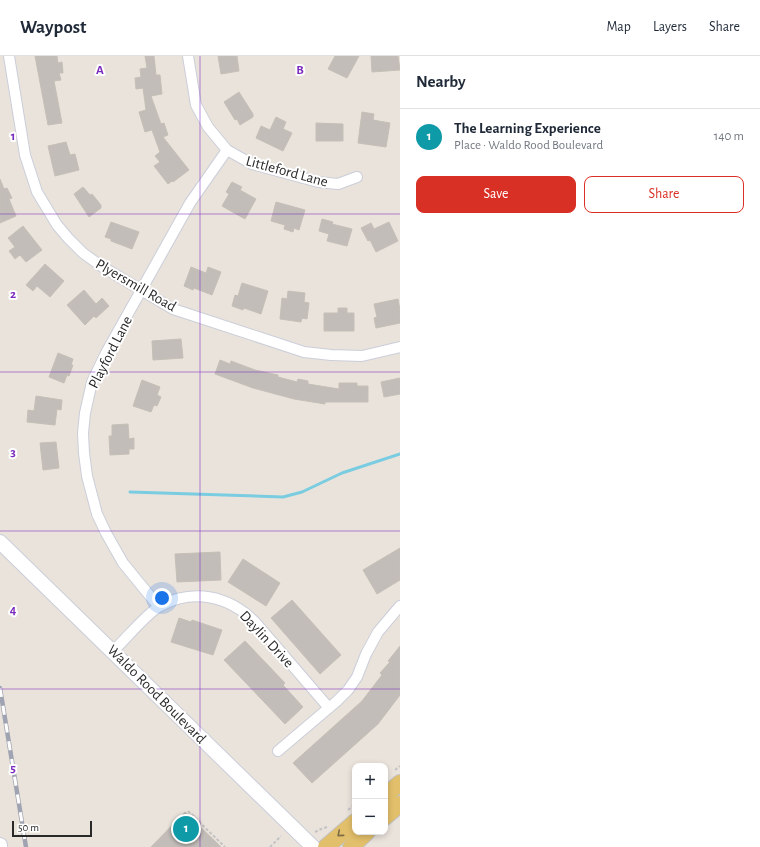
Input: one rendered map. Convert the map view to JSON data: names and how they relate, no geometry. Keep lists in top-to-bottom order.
{
  "streets": {
    "street": [
      "Littleford Lane",
      "Plyersmill Road",
      "Playford Lane",
      "Daylin Drive",
      "Waldo Rood Boulevard"
    ]
  },
  "crossings": [
    ["Littleford Lane", "Playford Lane"],
    ["Plyersmill Road", "Playford Lane"],
    ["Playford Lane", "Daylin Drive"],
    ["Daylin Drive", "Waldo Rood Boulevard"]
  ],
  "scale_bar": "50 m",
  "page": {
    "header": "Waypost",
    "nav": ["Map", "Layers", "Share"],
    "heading": "Nearby",
    "list": [
      {
        "mark": "1",
        "name": "The Learning Experience",
        "note": "Place · Waldo Rood Boulevard",
        "value": "140 m"
      }
    ],
    "buttons": ["Save", "Share"],
    "map_buttons": ["+", "−"],
    "pins": "1",
    "scale": "50 m"
  },
  "grid": {
    "columns": ["A", "B"],
    "rows": [
      "1",
      "2",
      "3",
      "4",
      "5"
    ]
  }
}
